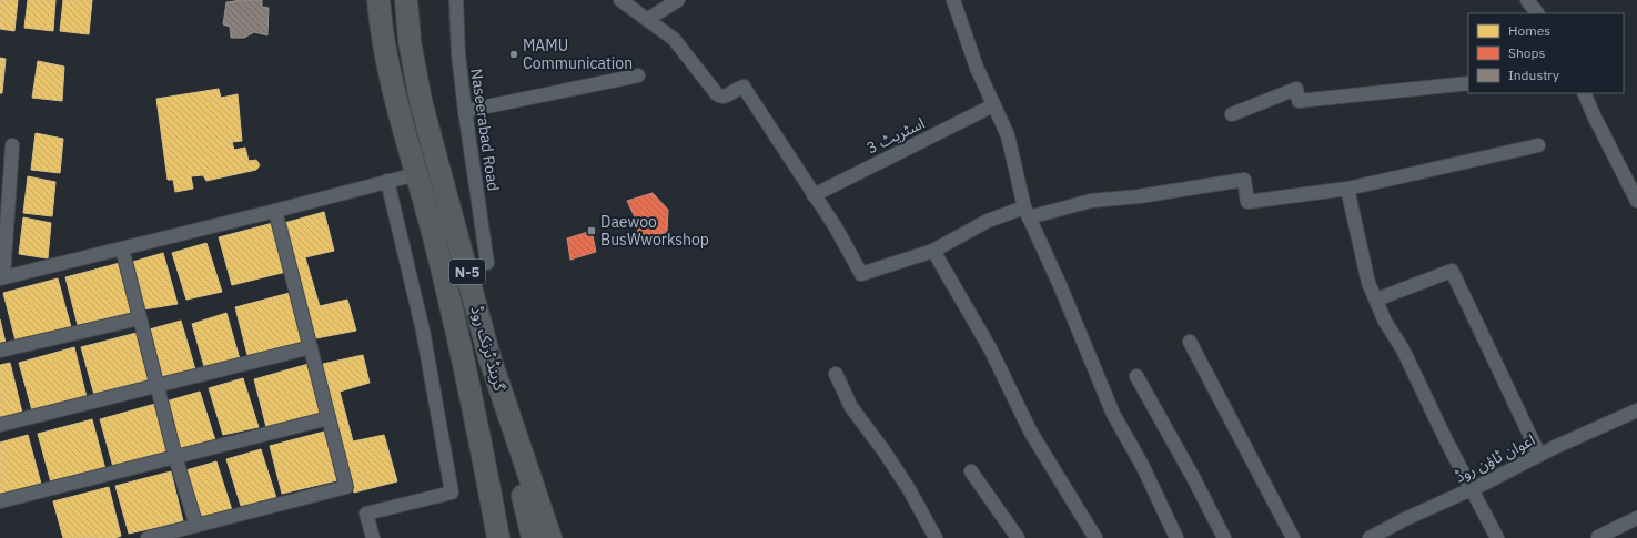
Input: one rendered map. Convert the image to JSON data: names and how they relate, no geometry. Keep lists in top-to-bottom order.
{
  "streets": {
    "highway": ["N-5", "گرینڈ ٹرنک روڈ"],
    "street": ["Naseerabad Road", "اسٹریٹ 3", "اعوان ٹاؤن روڈ"]
  },
  "places": {
    "other": ["MAMU Communication"],
    "transit": ["Daewoo BusWworkshop"]
  },
  "legend": ["Homes", "Shops", "Industry"]
}
